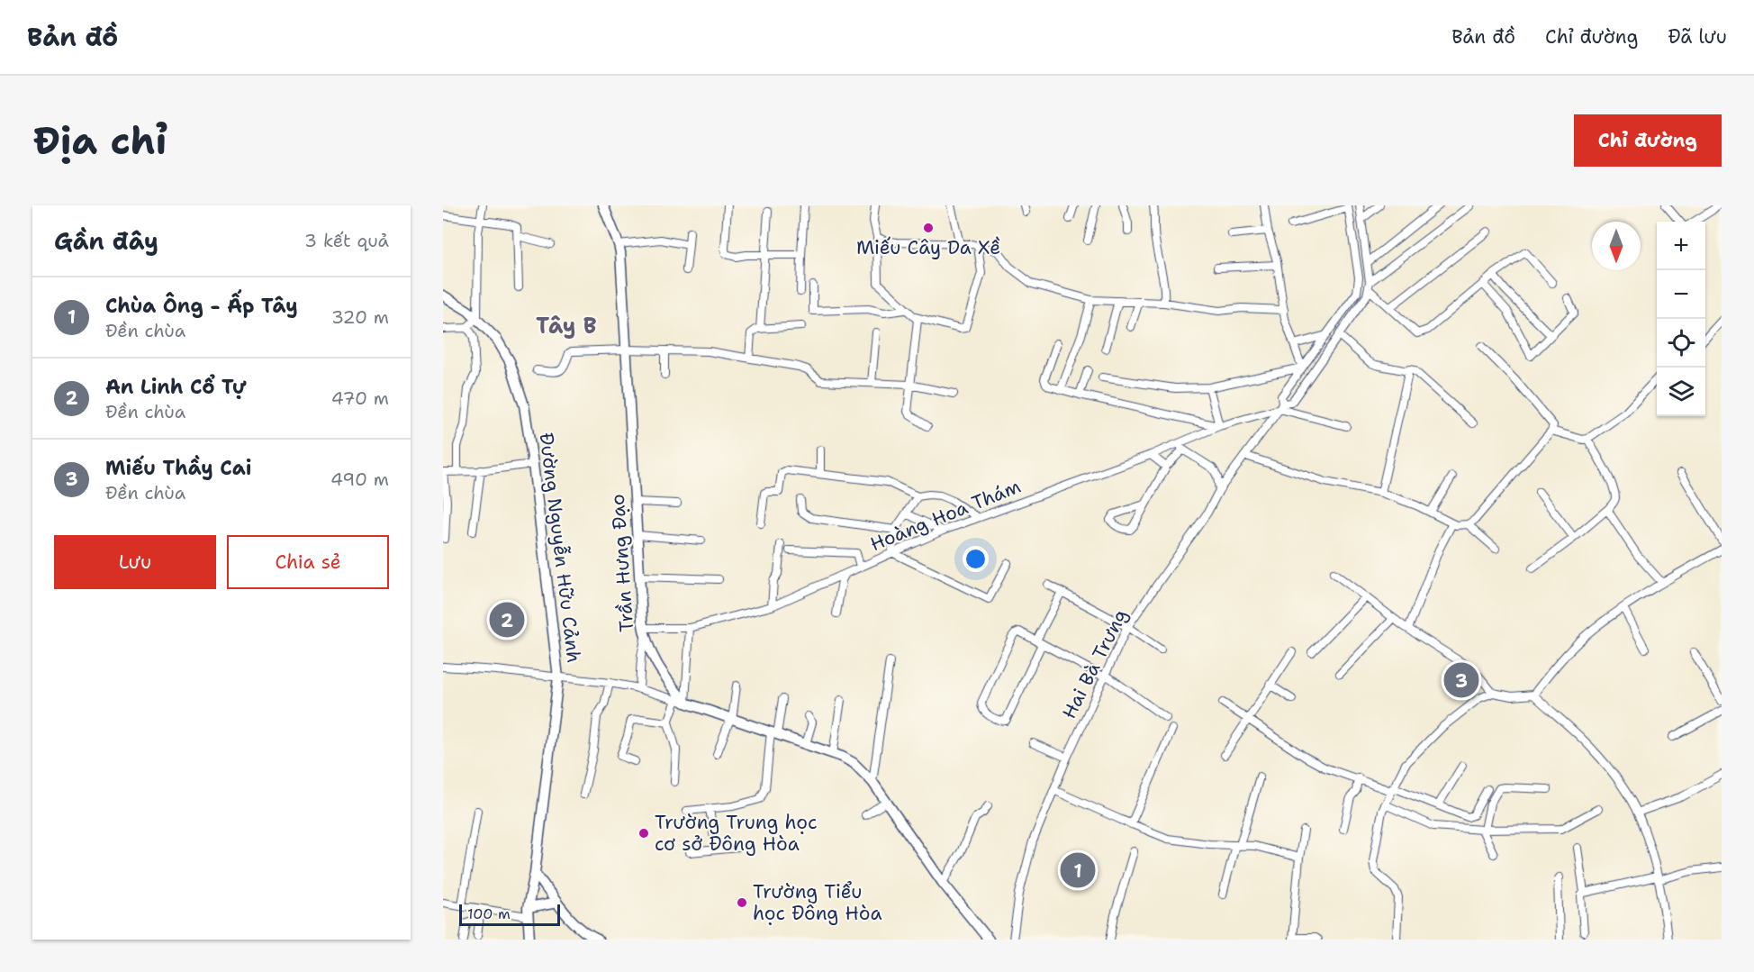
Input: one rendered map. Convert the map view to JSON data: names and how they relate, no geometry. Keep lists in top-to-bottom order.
{
  "streets": {
    "main road": ["Đường Nguyễn Hữu Cảnh", "Trần Hưng Đạo"],
    "street": ["Hoàng Hoa Thám", "Hai Bà Trưng"]
  },
  "crossings": [
    ["Hoàng Hoa Thám", "Trần Hưng Đạo"],
    ["Hoàng Hoa Thám", "Hai Bà Trưng"]
  ],
  "districts": ["Tây B"],
  "places": ["Miếu Cây Da Xề", "Trường Trung học cơ sở Đông Hòa", "Trường Tiểu học Đông Hòa"],
  "scale_bar": "100 m",
  "north": "bottom",
  "page": {
    "header": "Bản đồ",
    "nav": ["Bản đồ", "Chỉ đường", "Đã lưu"],
    "buttons": [
      "Chỉ đường",
      ["Lưu", "Chia sẻ"]
    ],
    "title": "Địa chỉ",
    "heading": ["Gần đây", "3 kết quả"],
    "map_buttons": ["+", "−"],
    "list": [
      {
        "mark": "1",
        "name": "Chùa Ông - Ấp Tây",
        "note": "Đền chùa",
        "value": "320 m"
      },
      {
        "mark": "2",
        "name": "An Linh Cổ Tự",
        "note": "Đền chùa",
        "value": "470 m"
      },
      {
        "mark": "3",
        "name": "Miếu Thầy Cai",
        "note": "Đền chùa",
        "value": "490 m"
      }
    ],
    "pins": ["2", "3", "1"],
    "scale": "100 m"
  }
}
